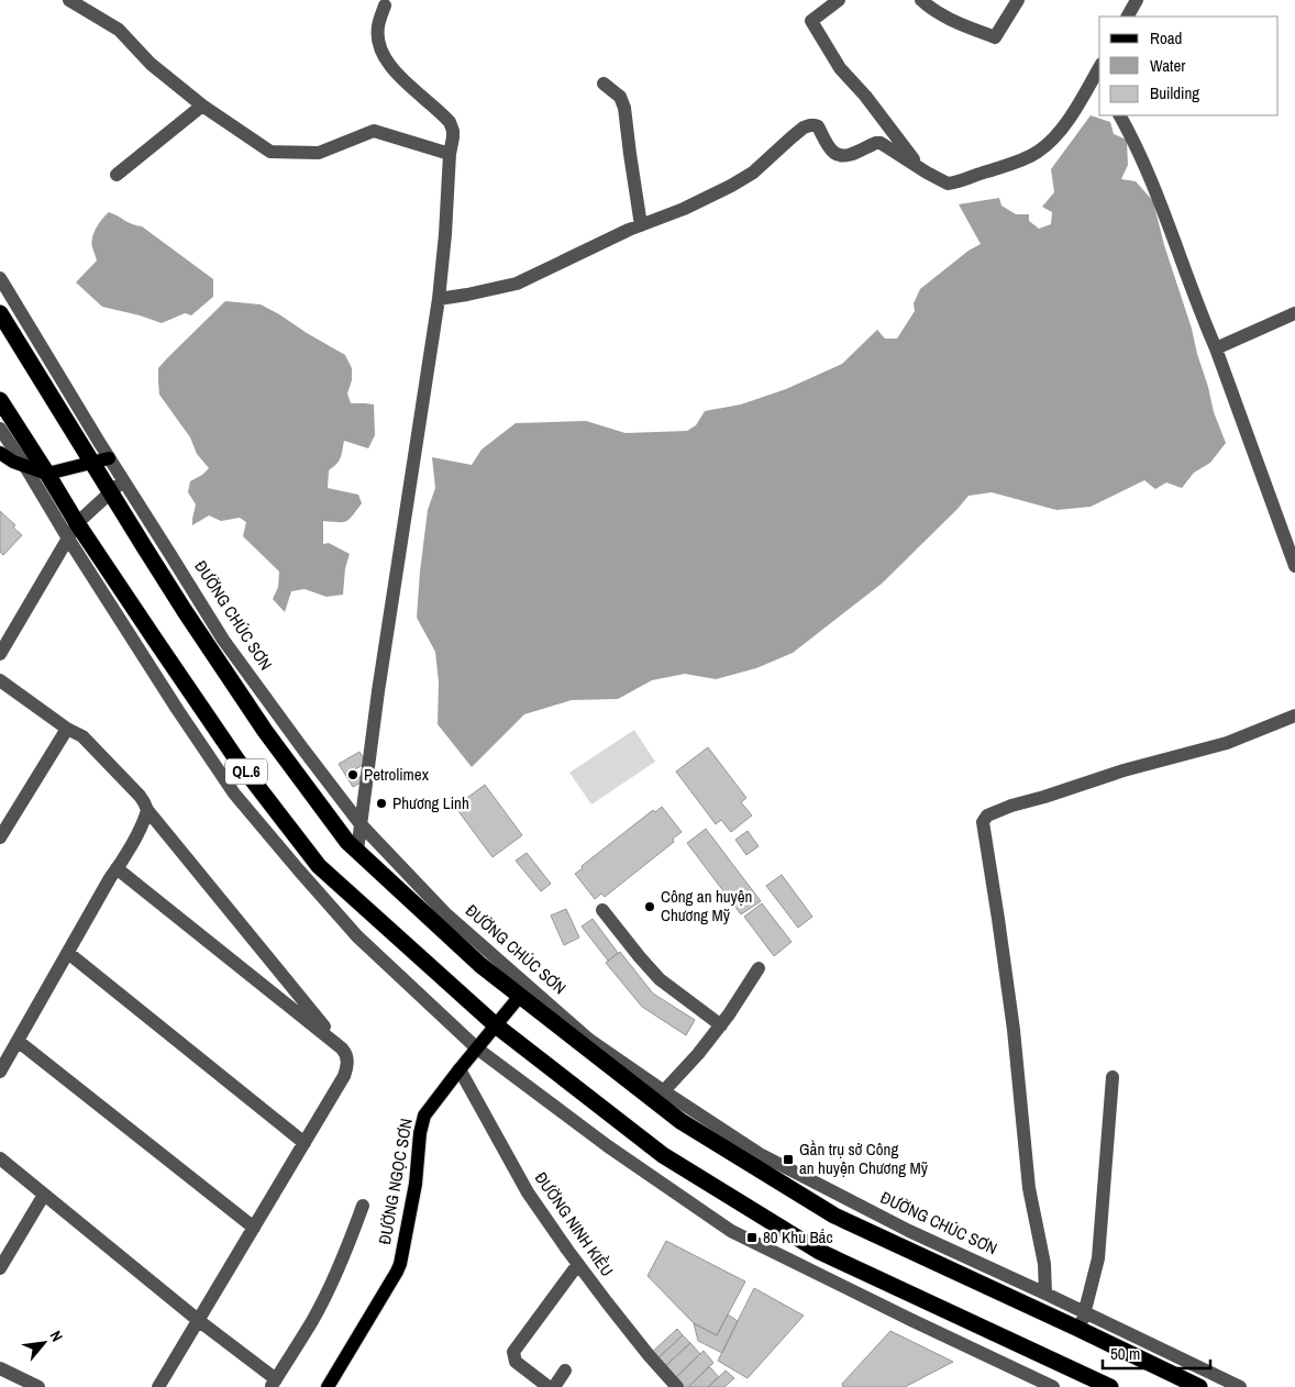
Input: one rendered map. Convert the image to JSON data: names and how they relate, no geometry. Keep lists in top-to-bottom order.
{
  "streets": {
    "highway": ["ĐƯỜNG CHÚC SƠN", "QL.6"],
    "main road": ["ĐƯỜNG NGỌC SƠN"],
    "street": ["ĐƯỜNG NINH KIỀU"]
  },
  "crossings": [
    ["ĐƯỜNG CHÚC SƠN", "ĐƯỜNG NGỌC SƠN"],
    ["QL.6", "ĐƯỜNG NGỌC SƠN"],
    ["ĐƯỜNG NGỌC SƠN", "ĐƯỜNG NINH KIỀU"]
  ],
  "places": {
    "other": ["Petrolimex", "Phương Linh", "Công an huyện Chương Mỹ"],
    "transit": ["Gần trụ sở Công an huyện Chương Mỹ", "80 Khu Bắc"]
  },
  "legend": ["Road", "Water", "Building"],
  "scale_bar": "50 m",
  "north": "top right"
}
